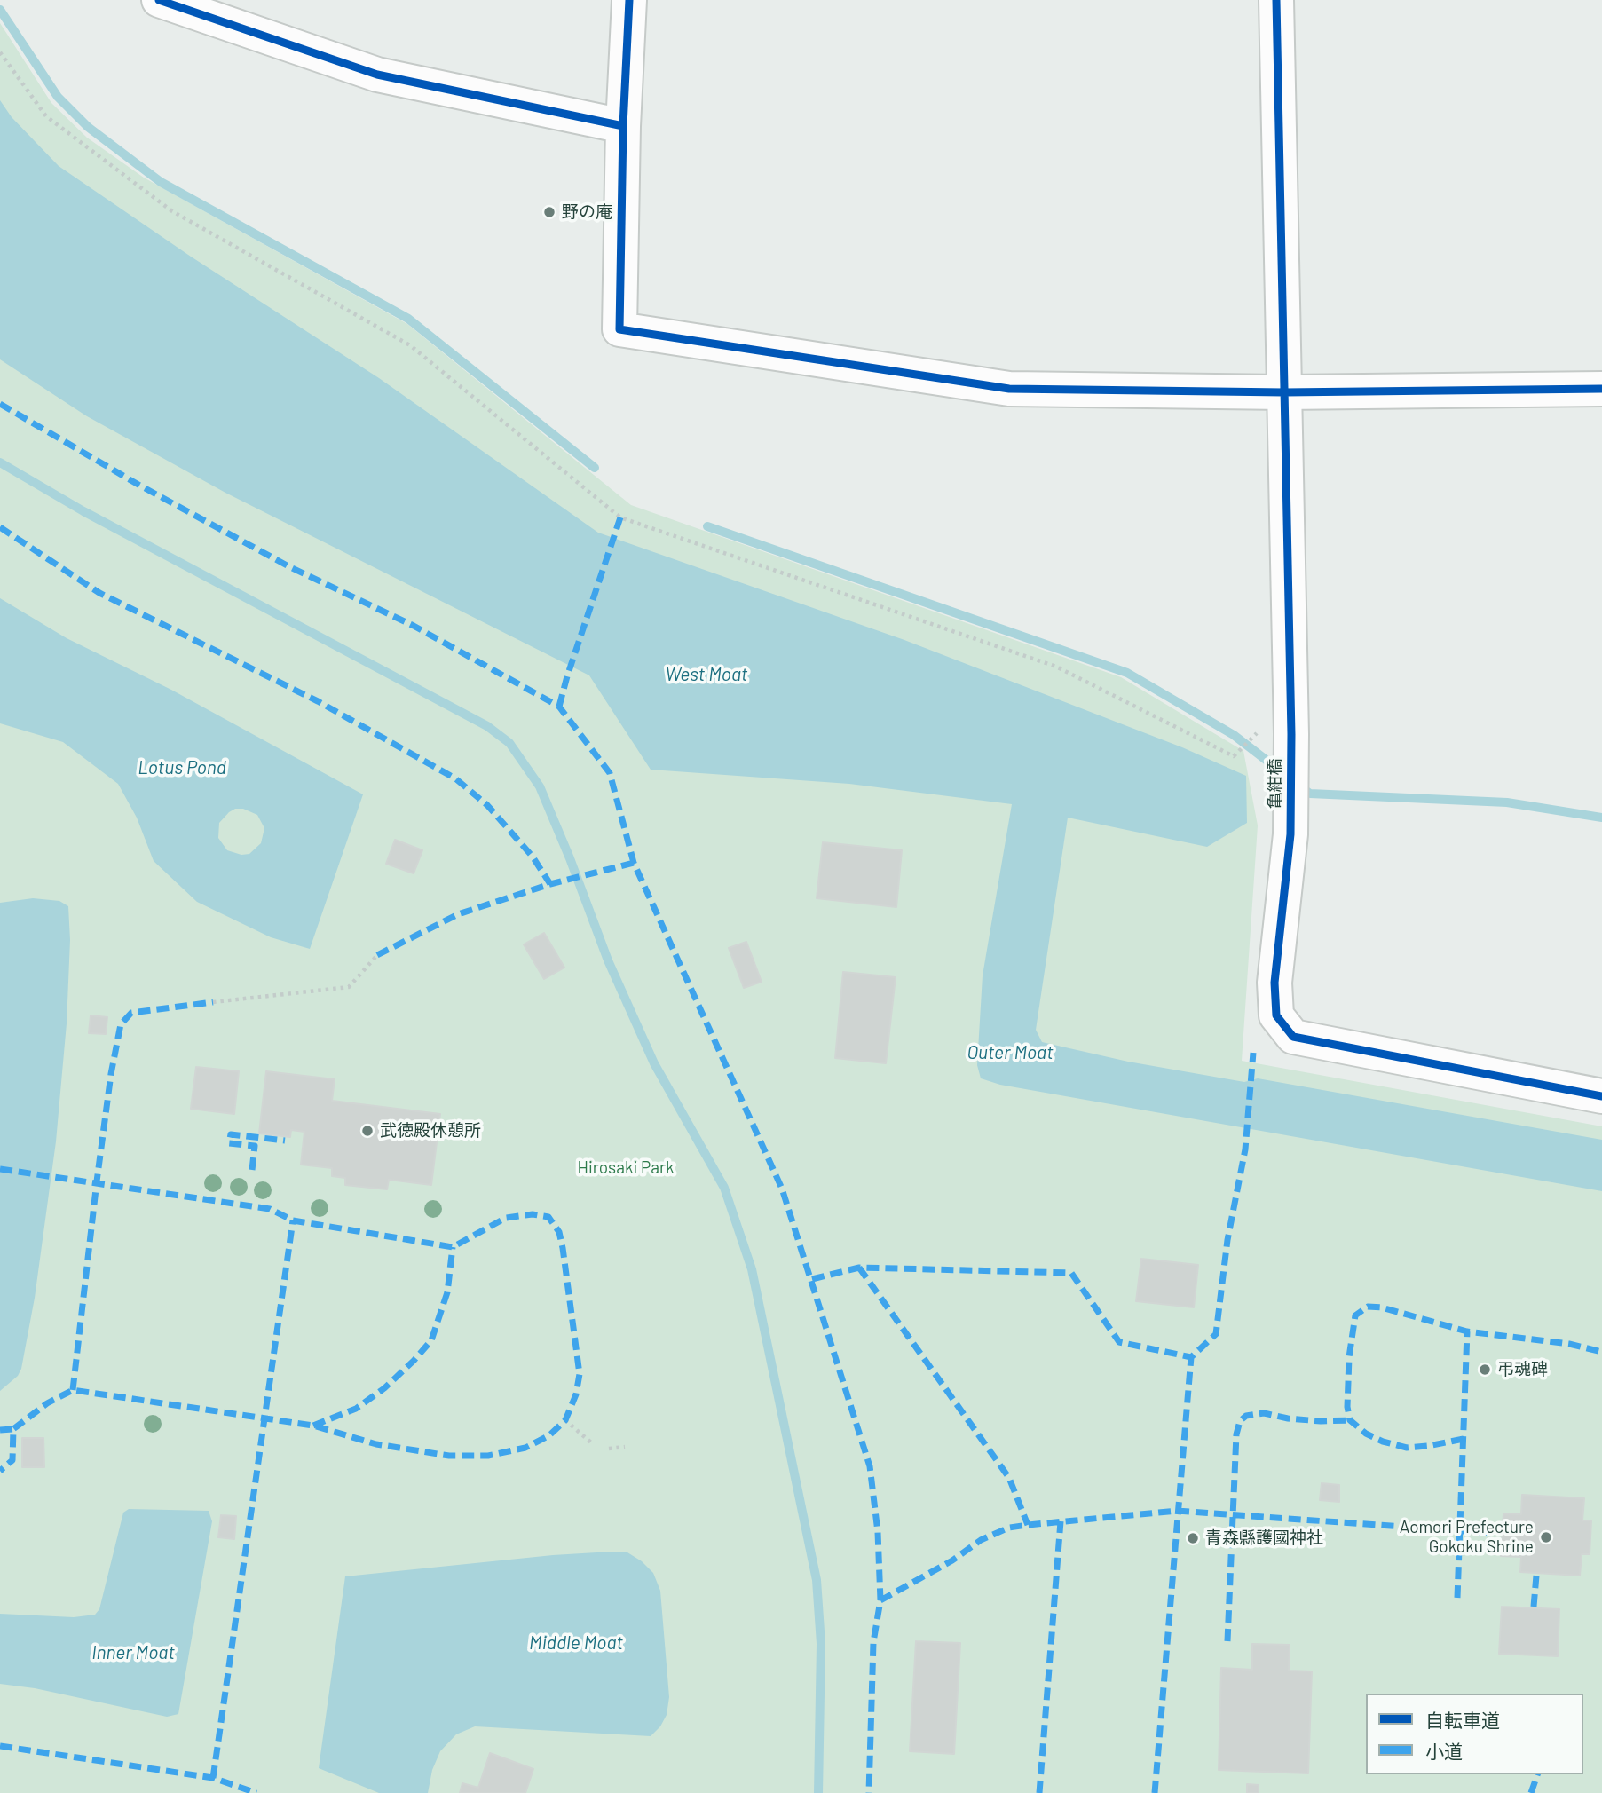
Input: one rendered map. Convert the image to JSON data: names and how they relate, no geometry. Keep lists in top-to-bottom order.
{
  "streets": {
    "street": ["亀紺橋"]
  },
  "water": [
    "West Moat",
    "Lotus Pond",
    "Outer Moat",
    "Middle Moat",
    "Inner Moat"
  ],
  "parks": ["Hirosaki Park"],
  "places": [
    "野の庵",
    "武徳殿休憩所",
    "弔魂碑",
    "Aomori Prefecture Gokoku Shrine",
    "青森縣護國神社"
  ],
  "legend": ["自転車道", "小道"]
}
